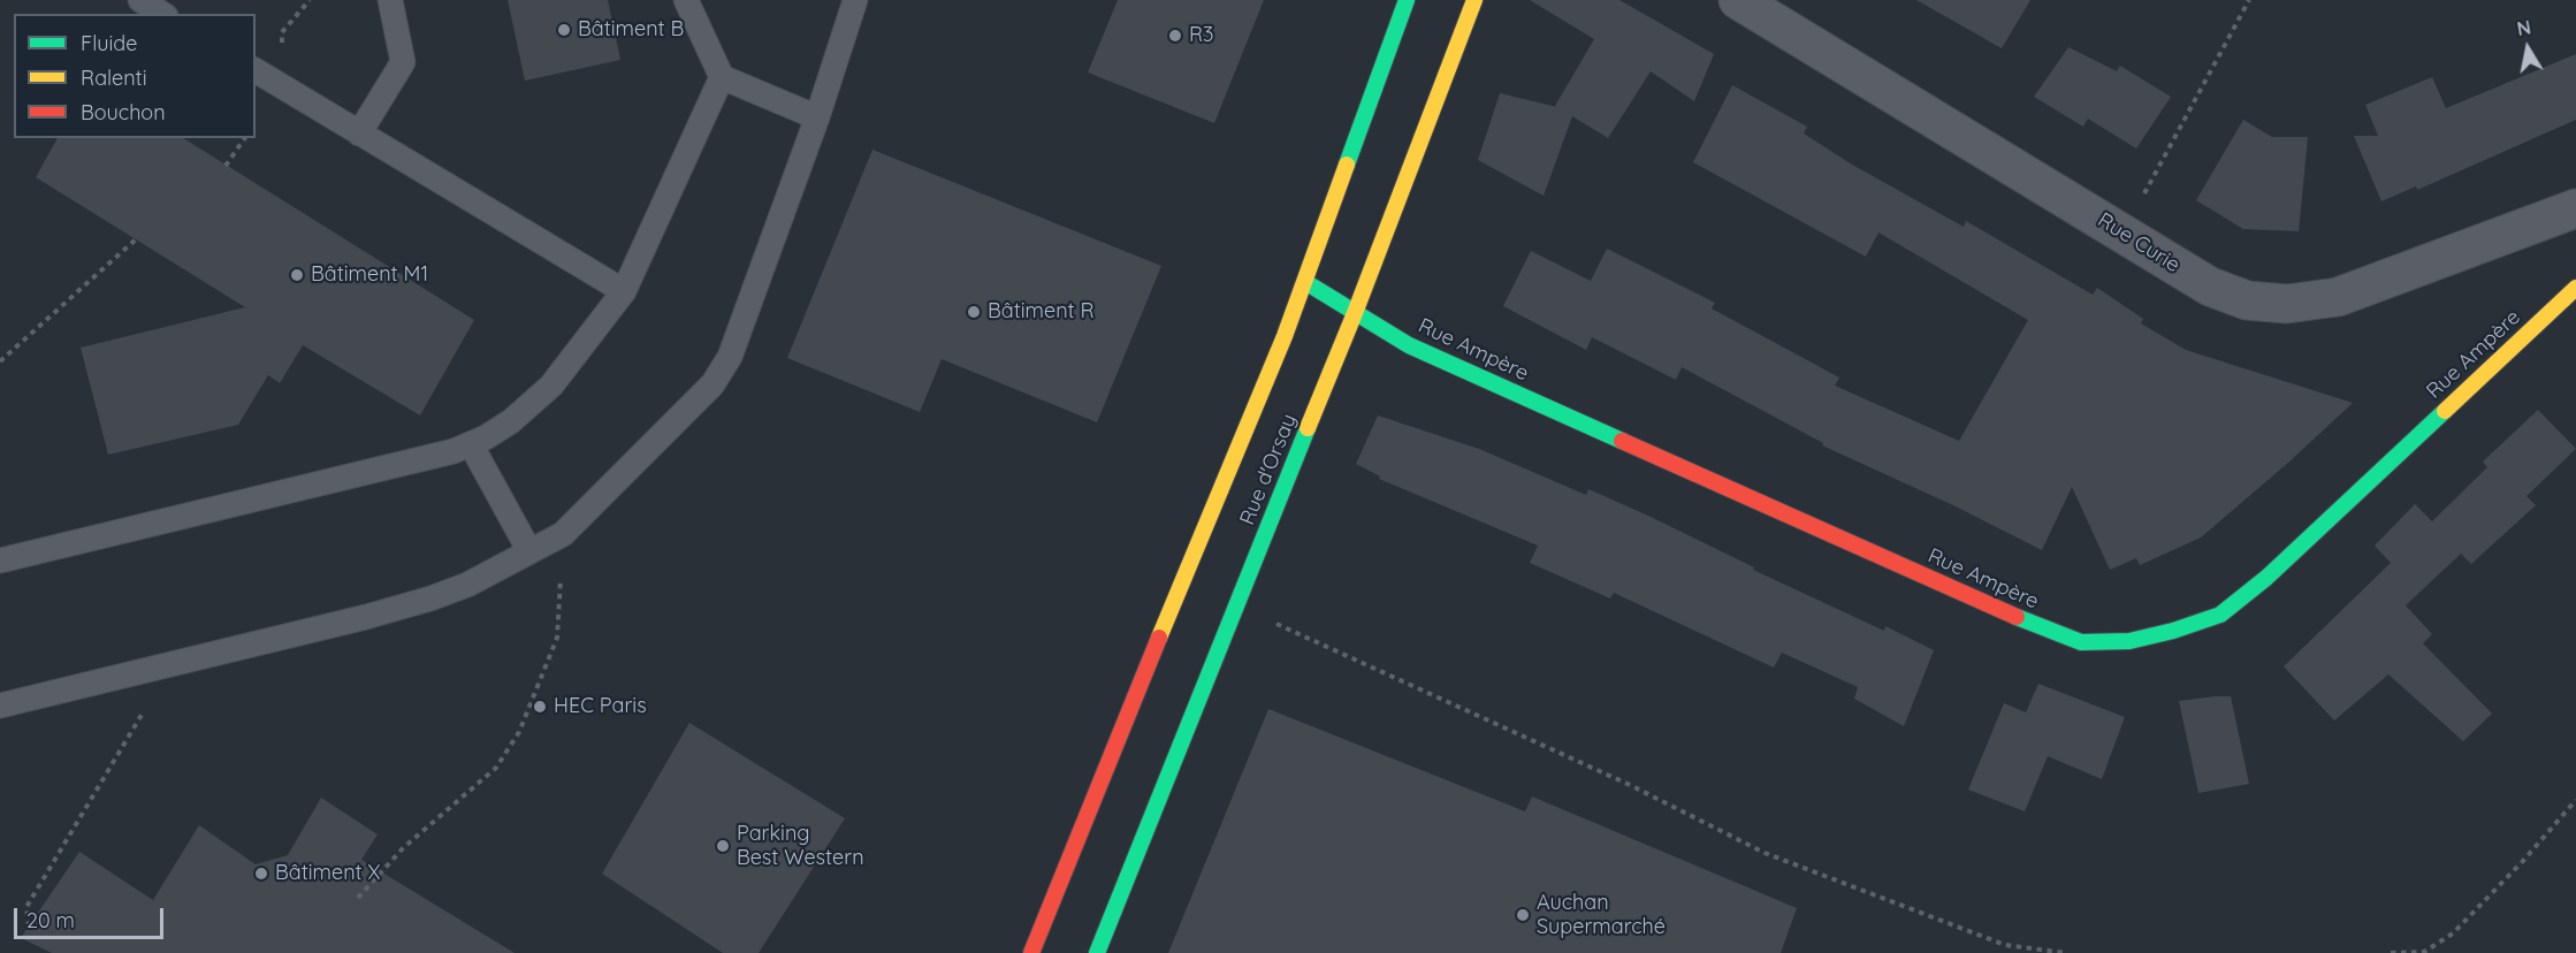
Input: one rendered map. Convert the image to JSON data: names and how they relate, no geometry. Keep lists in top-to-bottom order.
{
  "streets": {
    "main road": ["Rue Ampère", "Rue d'Orsay"],
    "street": ["Rue Curie"]
  },
  "crossings": [
    ["Rue Ampère", "Rue d'Orsay"]
  ],
  "places": [
    "Bâtiment B",
    "R3",
    "Bâtiment M1",
    "Bâtiment R",
    "HEC Paris",
    "Parking Best Western",
    "Bâtiment X",
    "Auchan Supermarché"
  ],
  "legend": ["Fluide", "Ralenti", "Bouchon"],
  "scale_bar": "20 m",
  "north": "top"
}
